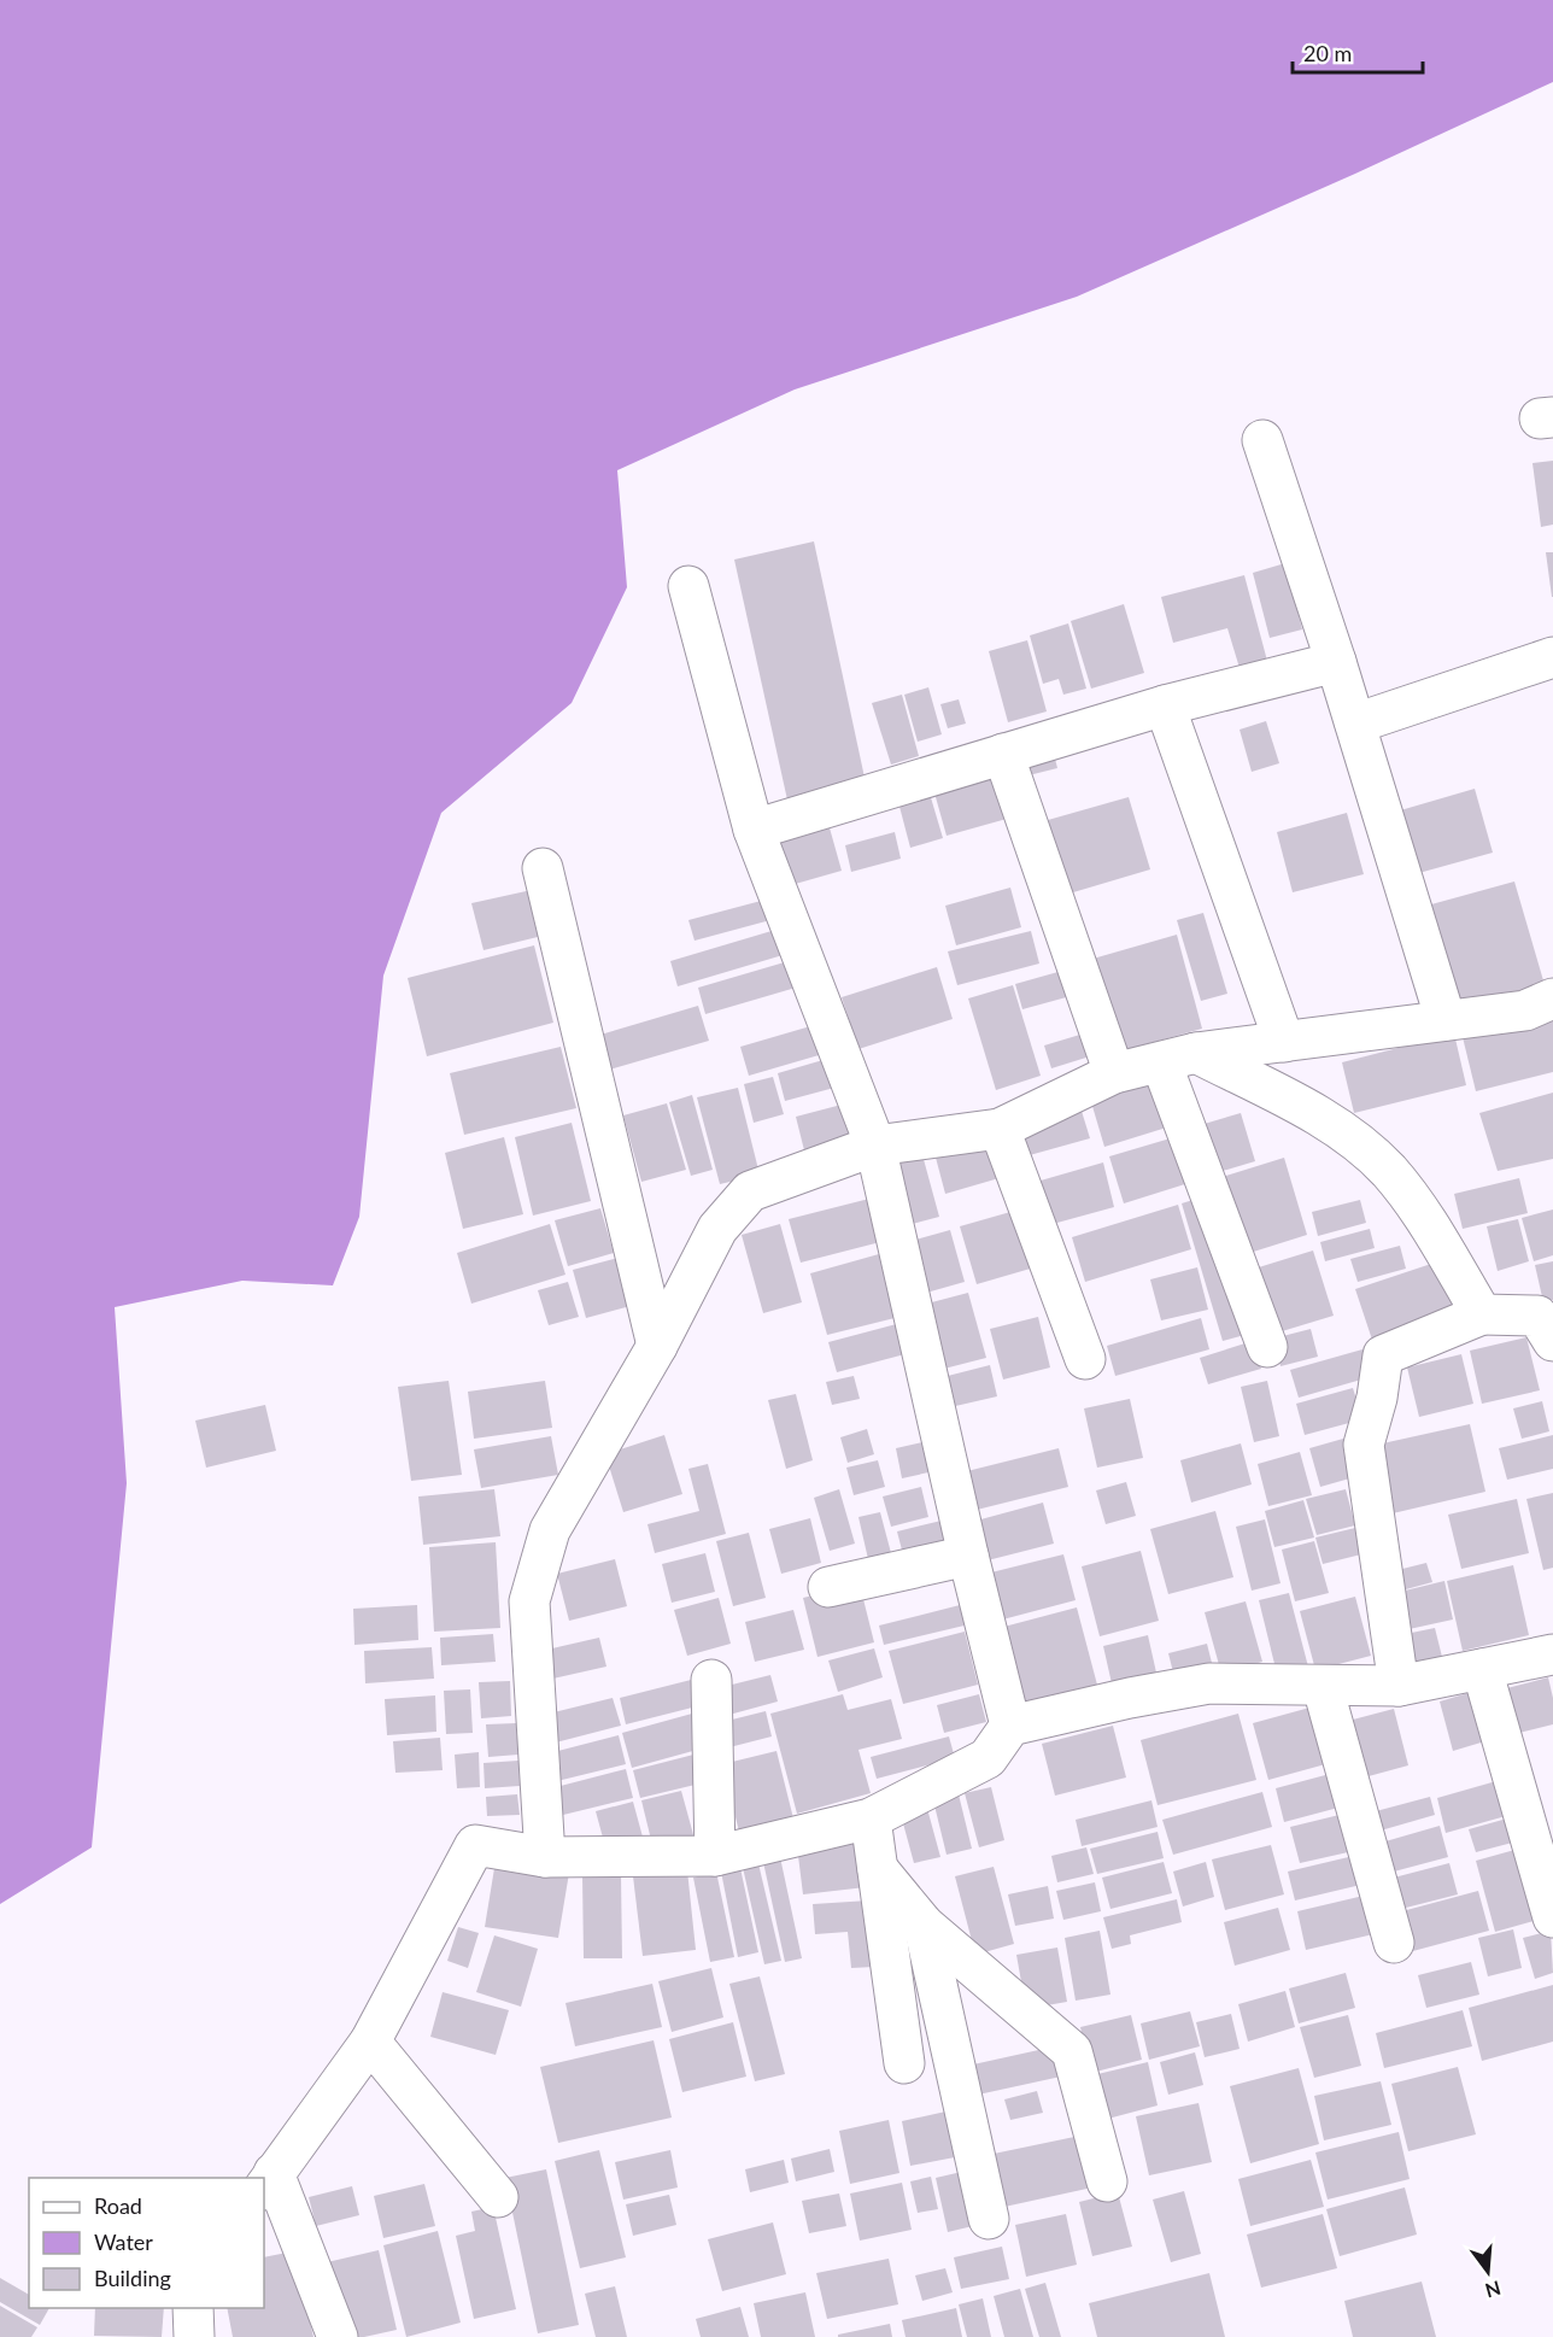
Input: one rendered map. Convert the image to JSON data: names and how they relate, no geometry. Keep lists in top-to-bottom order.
{
  "legend": ["Road", "Water", "Building"],
  "scale_bar": "20 m",
  "north": "bottom"
}
